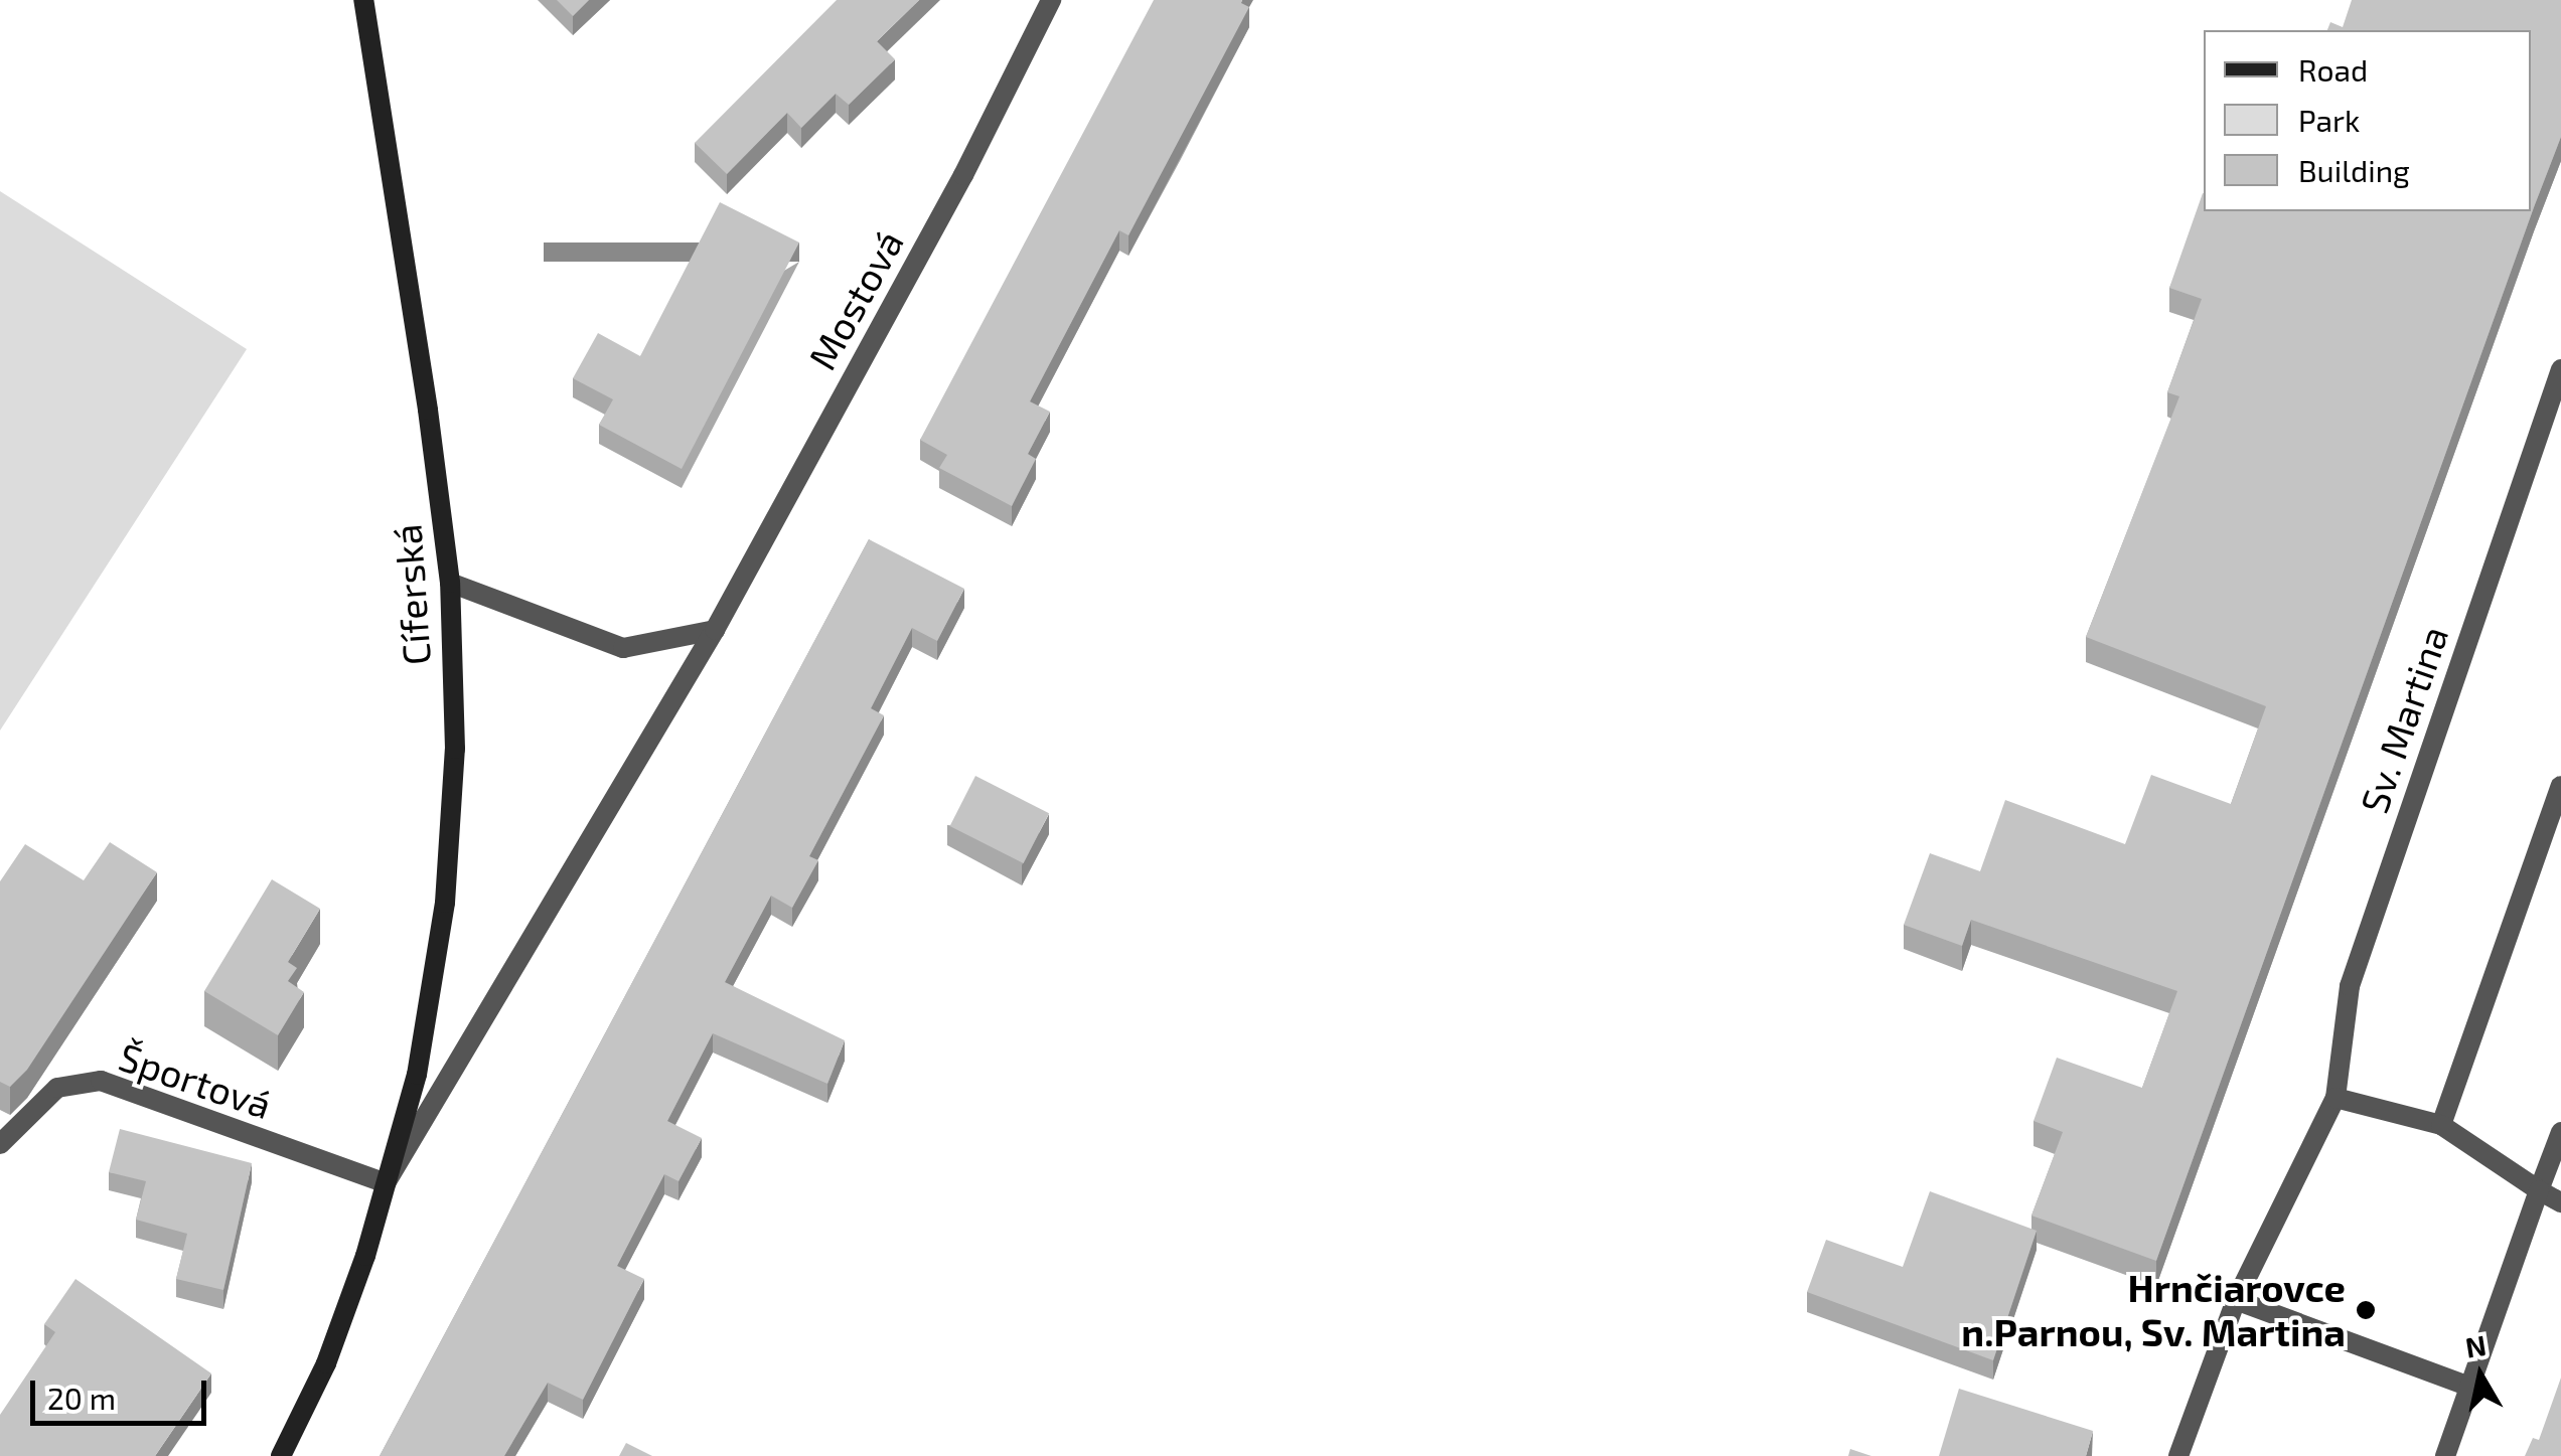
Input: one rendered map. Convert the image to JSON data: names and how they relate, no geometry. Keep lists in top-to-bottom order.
{
  "streets": {
    "street": [
      "Mostová",
      "Cíferská",
      "Sv. Martina",
      "Športová"
    ]
  },
  "crossings": [
    ["Mostová", "Cíferská"],
    ["Cíferská", "Športová"]
  ],
  "places": ["Hrnčiarovce n.Parnou, Sv. Martina"],
  "legend": ["Road", "Park", "Building"],
  "scale_bar": "20 m",
  "north": "top"
}
